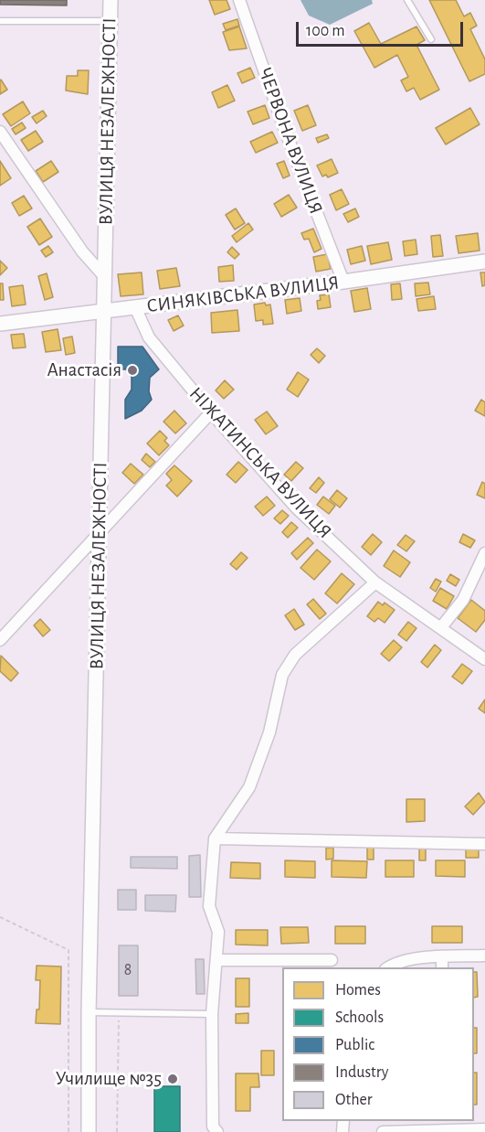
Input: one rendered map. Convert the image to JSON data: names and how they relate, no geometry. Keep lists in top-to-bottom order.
{
  "streets": {
    "street": [
      "ВУЛИЦЯ НЕЗАЛЕЖНОСТІ",
      "ЧЕРВОНА ВУЛИЦЯ",
      "СИНЯКІВСЬКА ВУЛИЦЯ",
      "НІЖАТИНСЬКА ВУЛИЦЯ"
    ]
  },
  "crossings": [
    ["ВУЛИЦЯ НЕЗАЛЕЖНОСТІ", "СИНЯКІВСЬКА ВУЛИЦЯ"],
    ["ЧЕРВОНА ВУЛИЦЯ", "СИНЯКІВСЬКА ВУЛИЦЯ"],
    ["СИНЯКІВСЬКА ВУЛИЦЯ", "НІЖАТИНСЬКА ВУЛИЦЯ"]
  ],
  "places": ["Анастасія", "Училище №35"],
  "house_numbers": ["8"],
  "legend": [
    "Homes",
    "Schools",
    "Public",
    "Industry",
    "Other"
  ],
  "scale_bar": "100 m"
}
